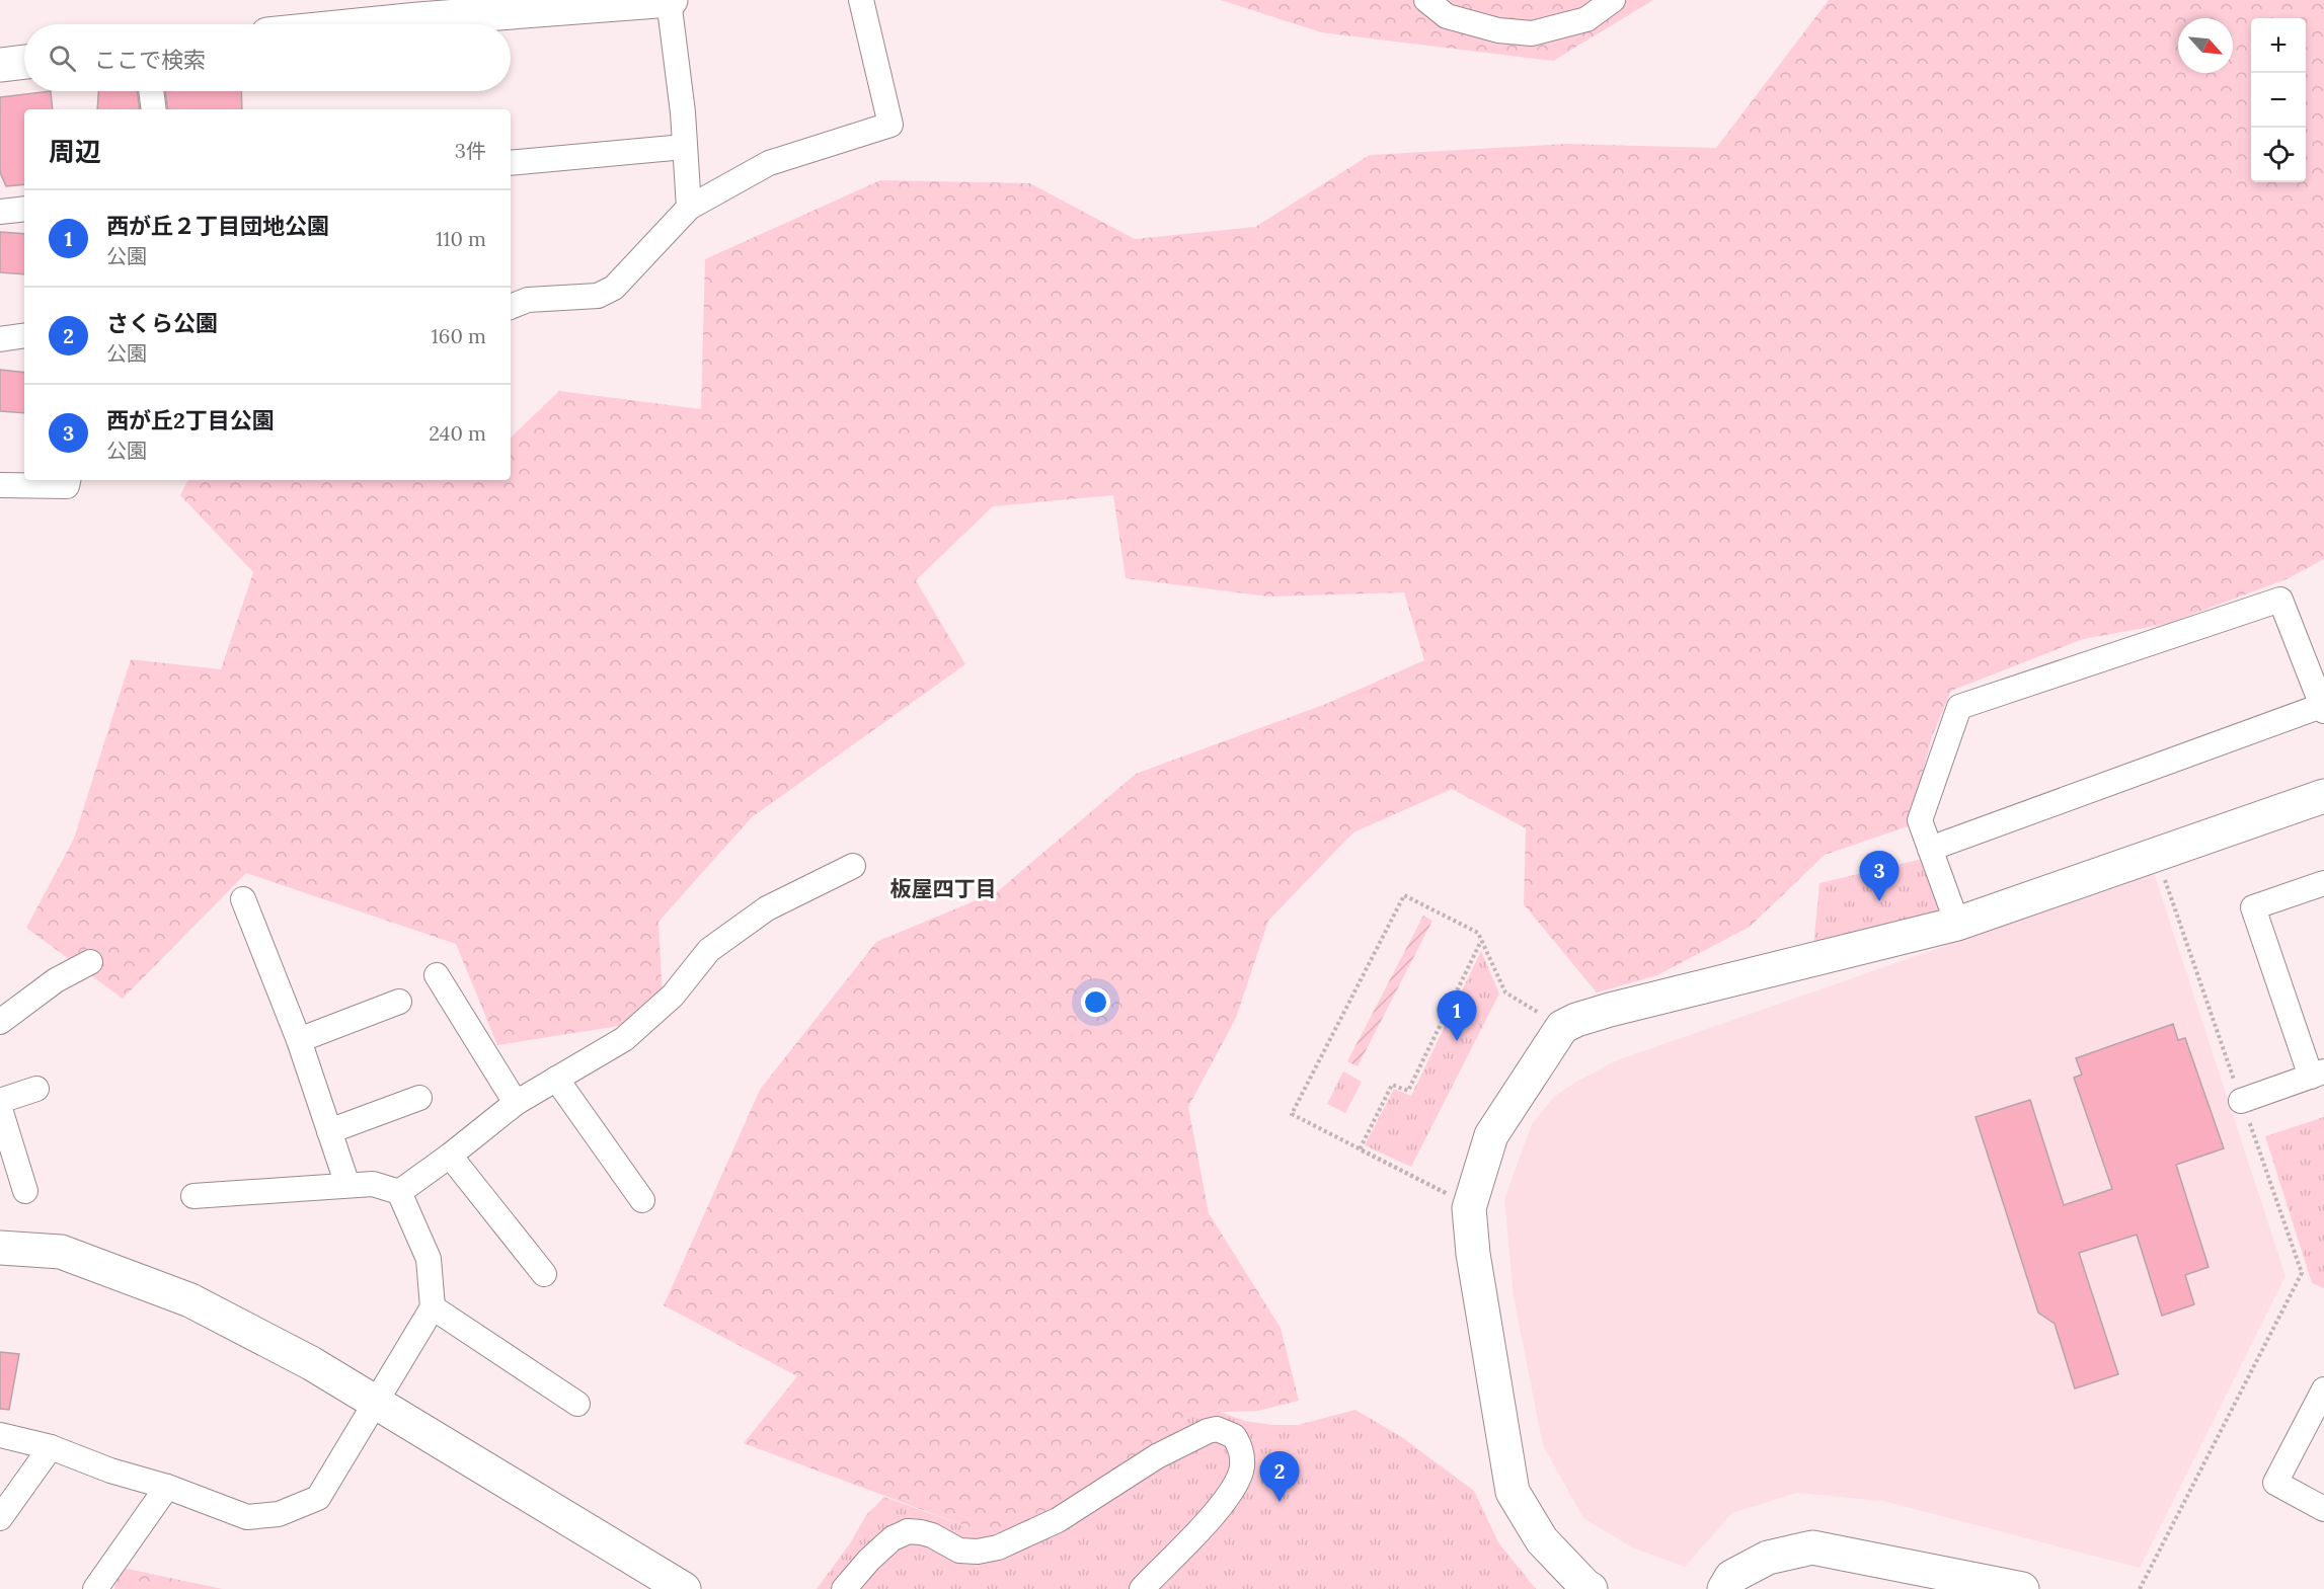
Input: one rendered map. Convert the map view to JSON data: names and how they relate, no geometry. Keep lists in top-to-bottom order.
{
  "districts": ["板屋四丁目"],
  "north": "bottom right",
  "page": {
    "map_buttons": ["+", "−"],
    "search": "ここで検索",
    "heading": ["周辺", "3件"],
    "list": [
      {
        "mark": "1",
        "name": "西が丘２丁目団地公園",
        "note": "公園",
        "value": "110 m"
      },
      {
        "mark": "2",
        "name": "さくら公園",
        "note": "公園",
        "value": "160 m"
      },
      {
        "mark": "3",
        "name": "西が丘2丁目公園",
        "note": "公園",
        "value": "240 m"
      }
    ],
    "pins": ["3", "1", "2"]
  }
}
